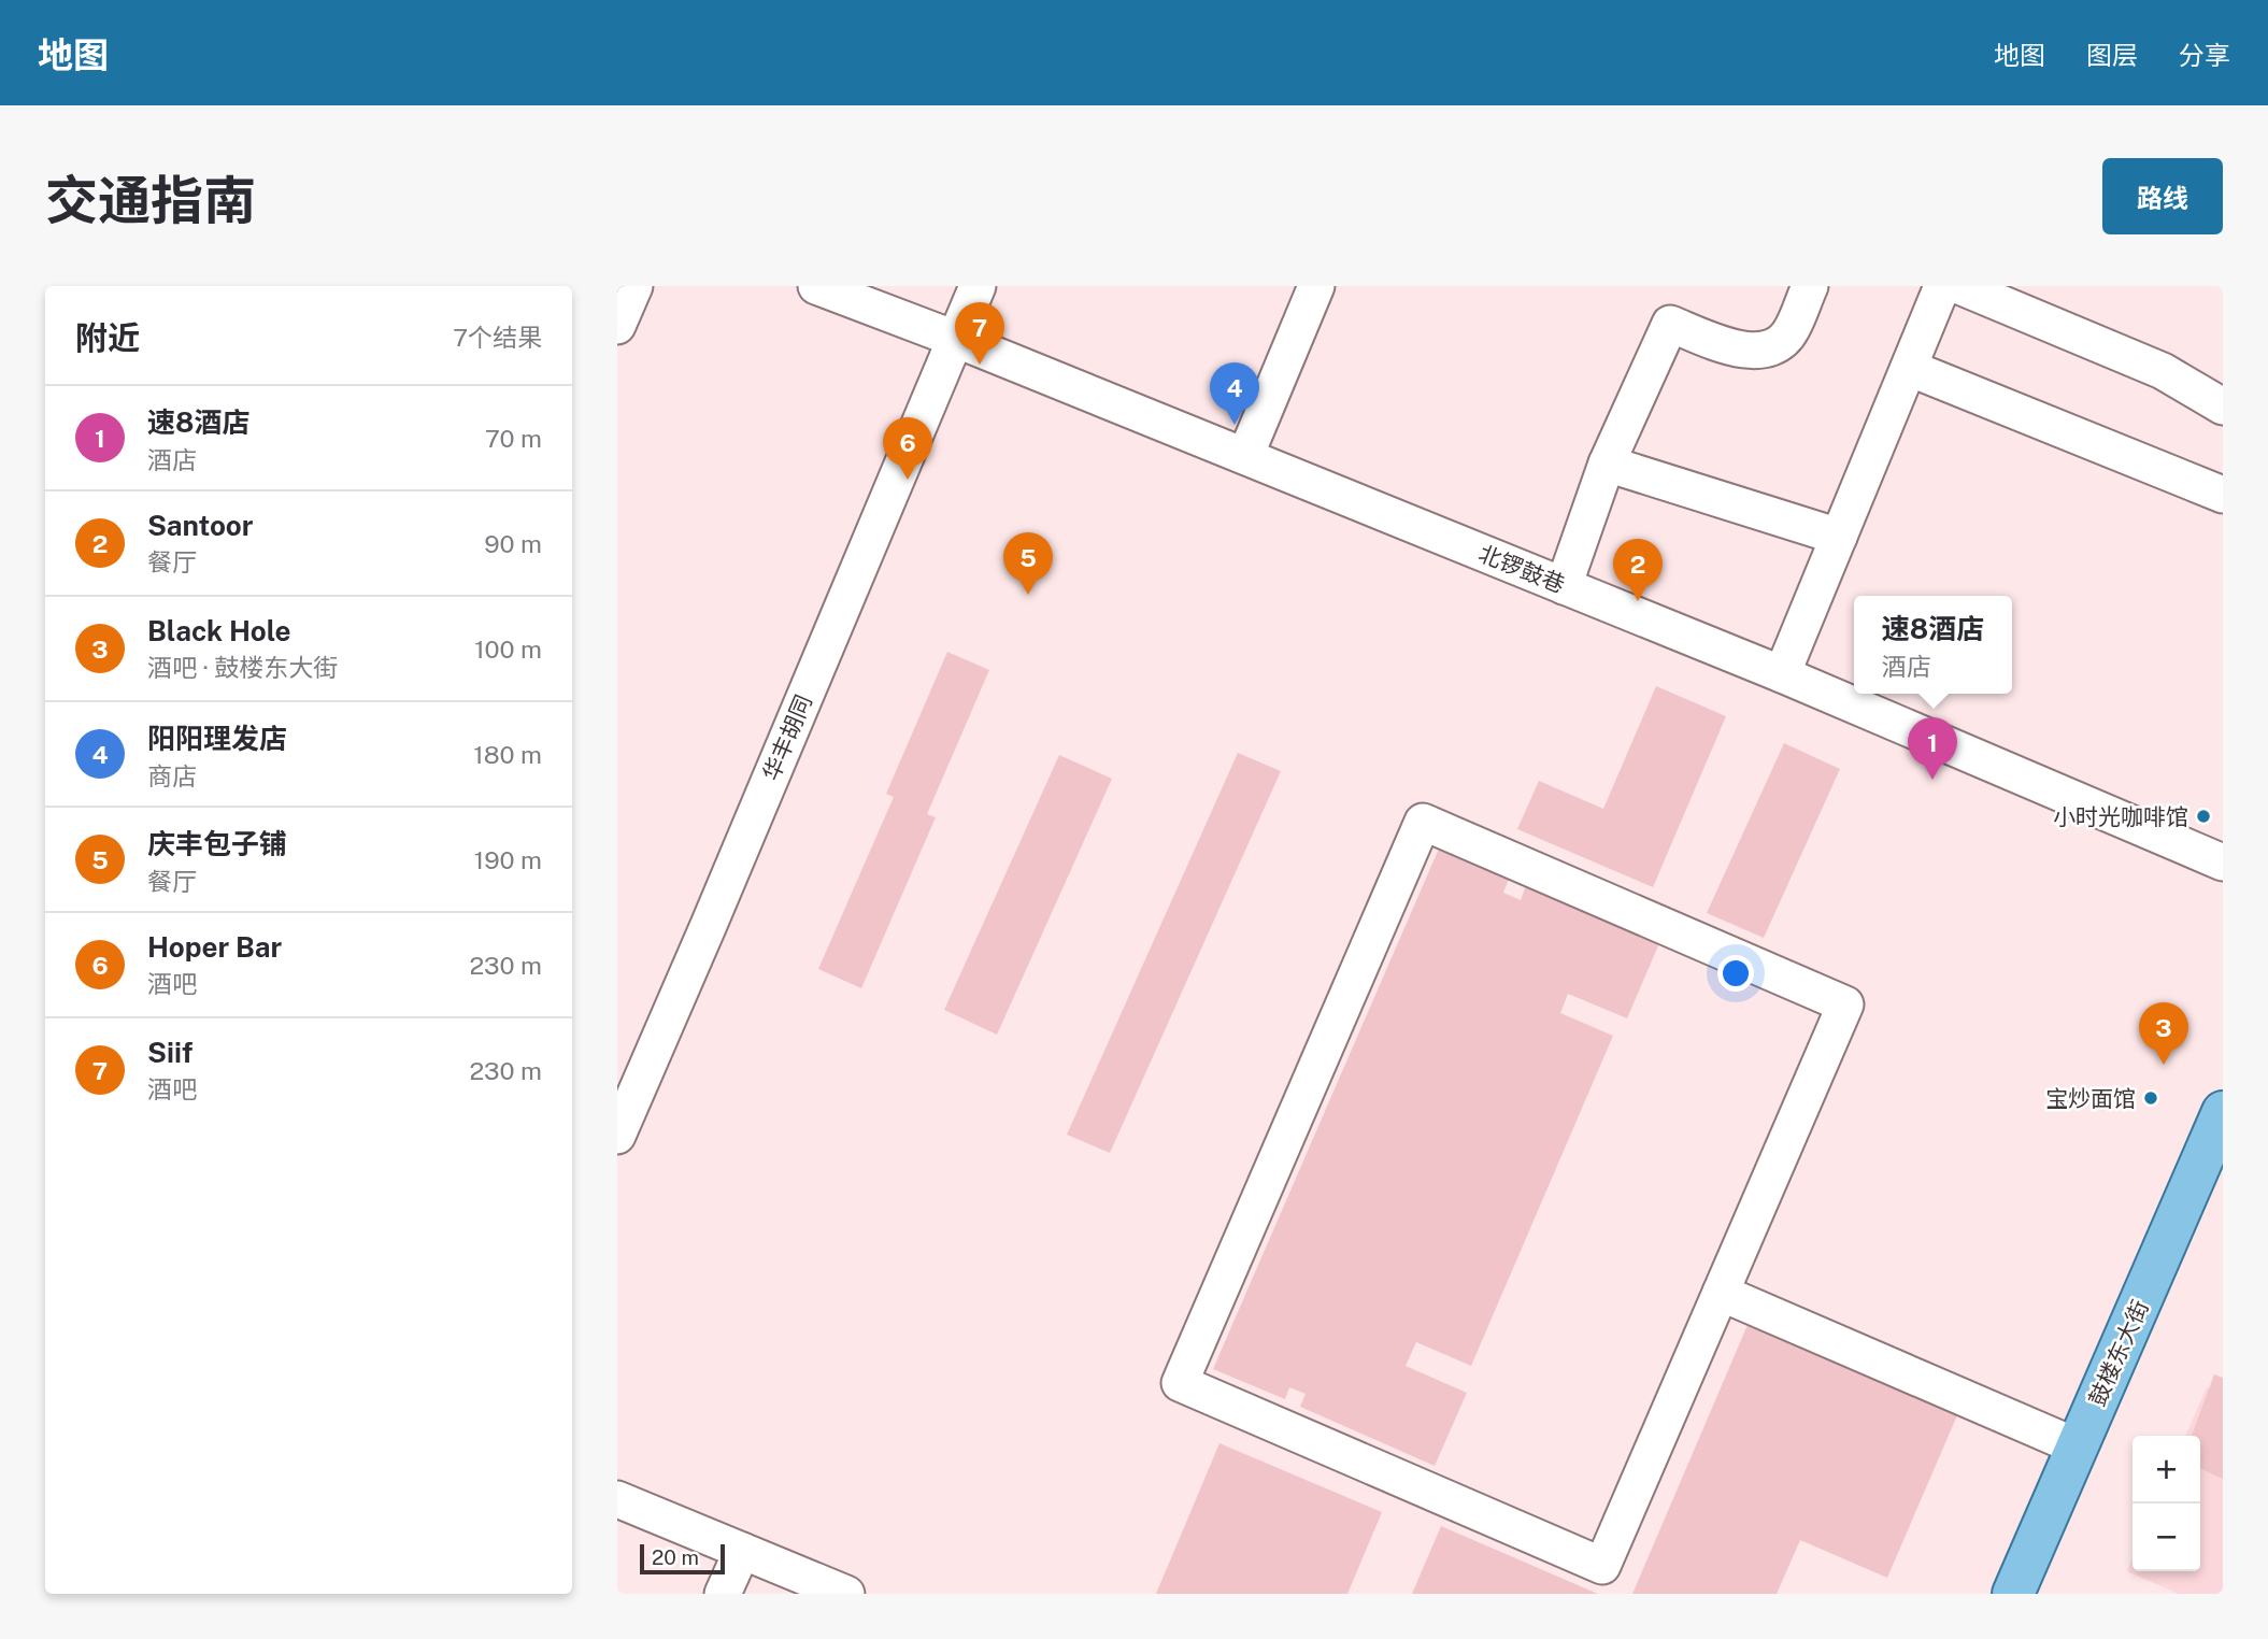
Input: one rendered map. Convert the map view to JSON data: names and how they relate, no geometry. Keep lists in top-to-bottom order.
{
  "streets": {
    "main road": ["鼓楼东大街"],
    "lane": ["北锣鼓巷", "华丰胡同"]
  },
  "crossings": [
    ["北锣鼓巷", "华丰胡同"]
  ],
  "places": ["小时光咖啡馆", "宝炒面馆"],
  "scale_bar": "20 m",
  "page": {
    "header": "地图",
    "nav": ["地图", "图层", "分享"],
    "title": "交通指南",
    "buttons": "路线",
    "heading": ["附近", "7个结果"],
    "pins": [
      "7",
      "4",
      "6",
      "5",
      "2",
      "1",
      "3"
    ],
    "list": [
      {
        "mark": "1",
        "name": "速8酒店",
        "note": "酒店",
        "value": "70 m"
      },
      {
        "mark": "2",
        "name": "Santoor",
        "note": "餐厅",
        "value": "90 m"
      },
      {
        "mark": "3",
        "name": "Black Hole",
        "note": "酒吧 · 鼓楼东大街",
        "value": "100 m"
      },
      {
        "mark": "4",
        "name": "阳阳理发店",
        "note": "商店",
        "value": "180 m"
      },
      {
        "mark": "5",
        "name": "庆丰包子铺",
        "note": "餐厅",
        "value": "190 m"
      },
      {
        "mark": "6",
        "name": "Hoper Bar",
        "note": "酒吧",
        "value": "230 m"
      },
      {
        "mark": "7",
        "name": "Siif",
        "note": "酒吧",
        "value": "230 m"
      }
    ],
    "popup": ["速8酒店", "酒店"],
    "map_buttons": ["+", "−"],
    "scale": "20 m"
  }
}
